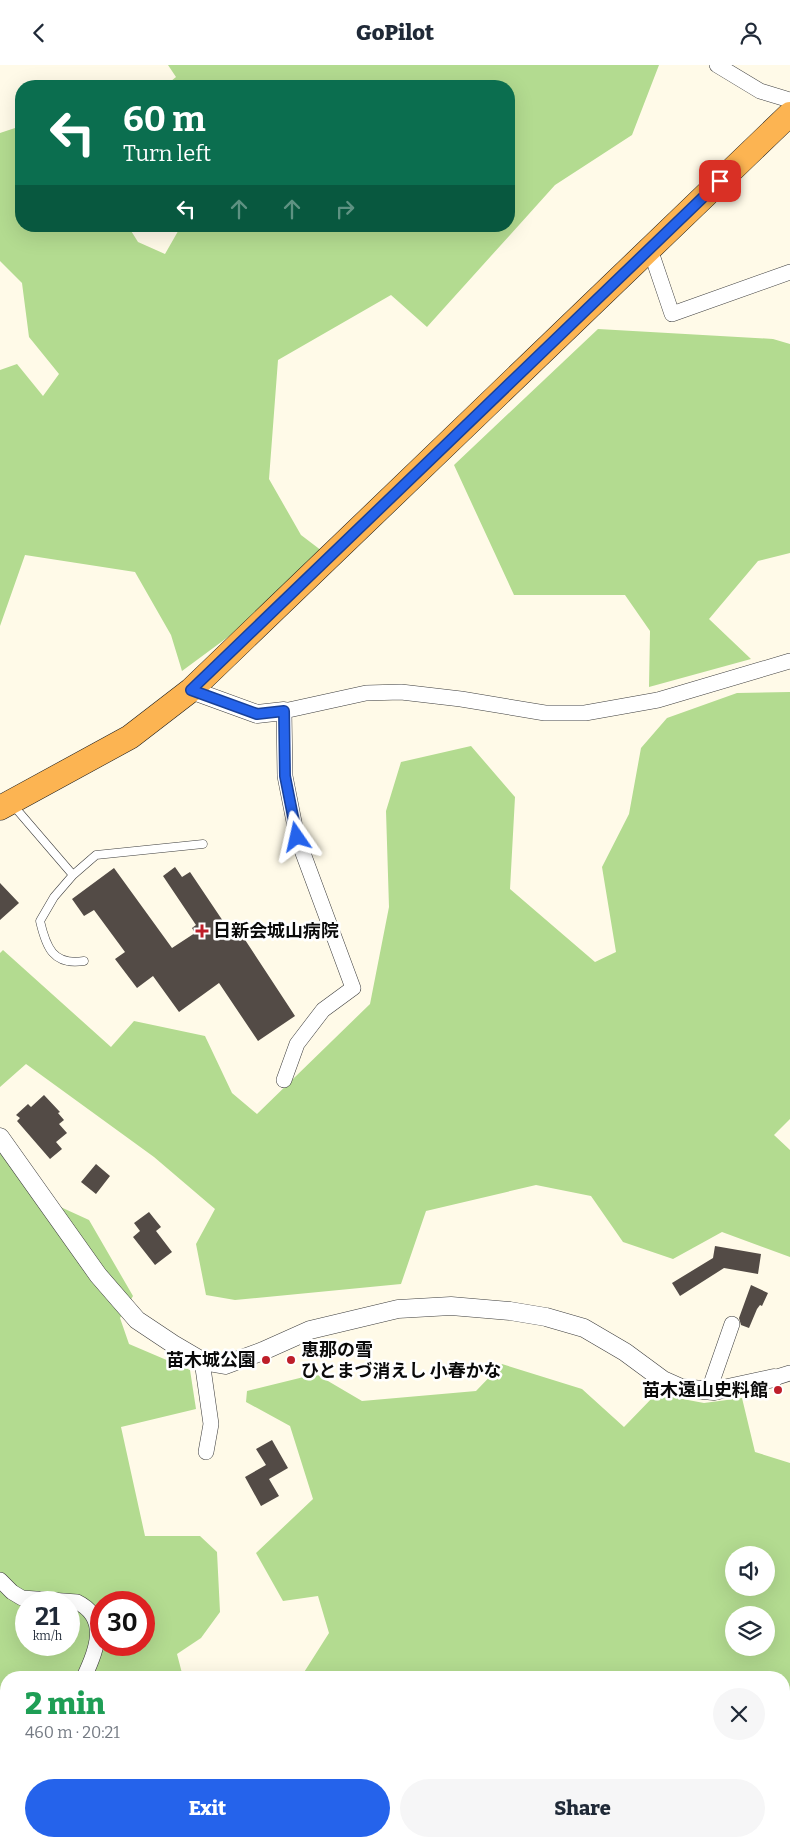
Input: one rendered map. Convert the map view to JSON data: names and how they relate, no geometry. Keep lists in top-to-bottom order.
{
  "places": {
    "health": ["日新会城山病院"],
    "other": ["苗木城公園", "恵那の雪 ひとまづ消えし 小春かな", "苗木遠山史料館"]
  },
  "page": {
    "header": "GoPilot",
    "turn": ["60 m", "Turn left"],
    "speed": "21 km/h",
    "limit": "30",
    "heading": ["2 min", "460 m · 20:21"],
    "buttons": ["Exit", "Share"]
  }
}
